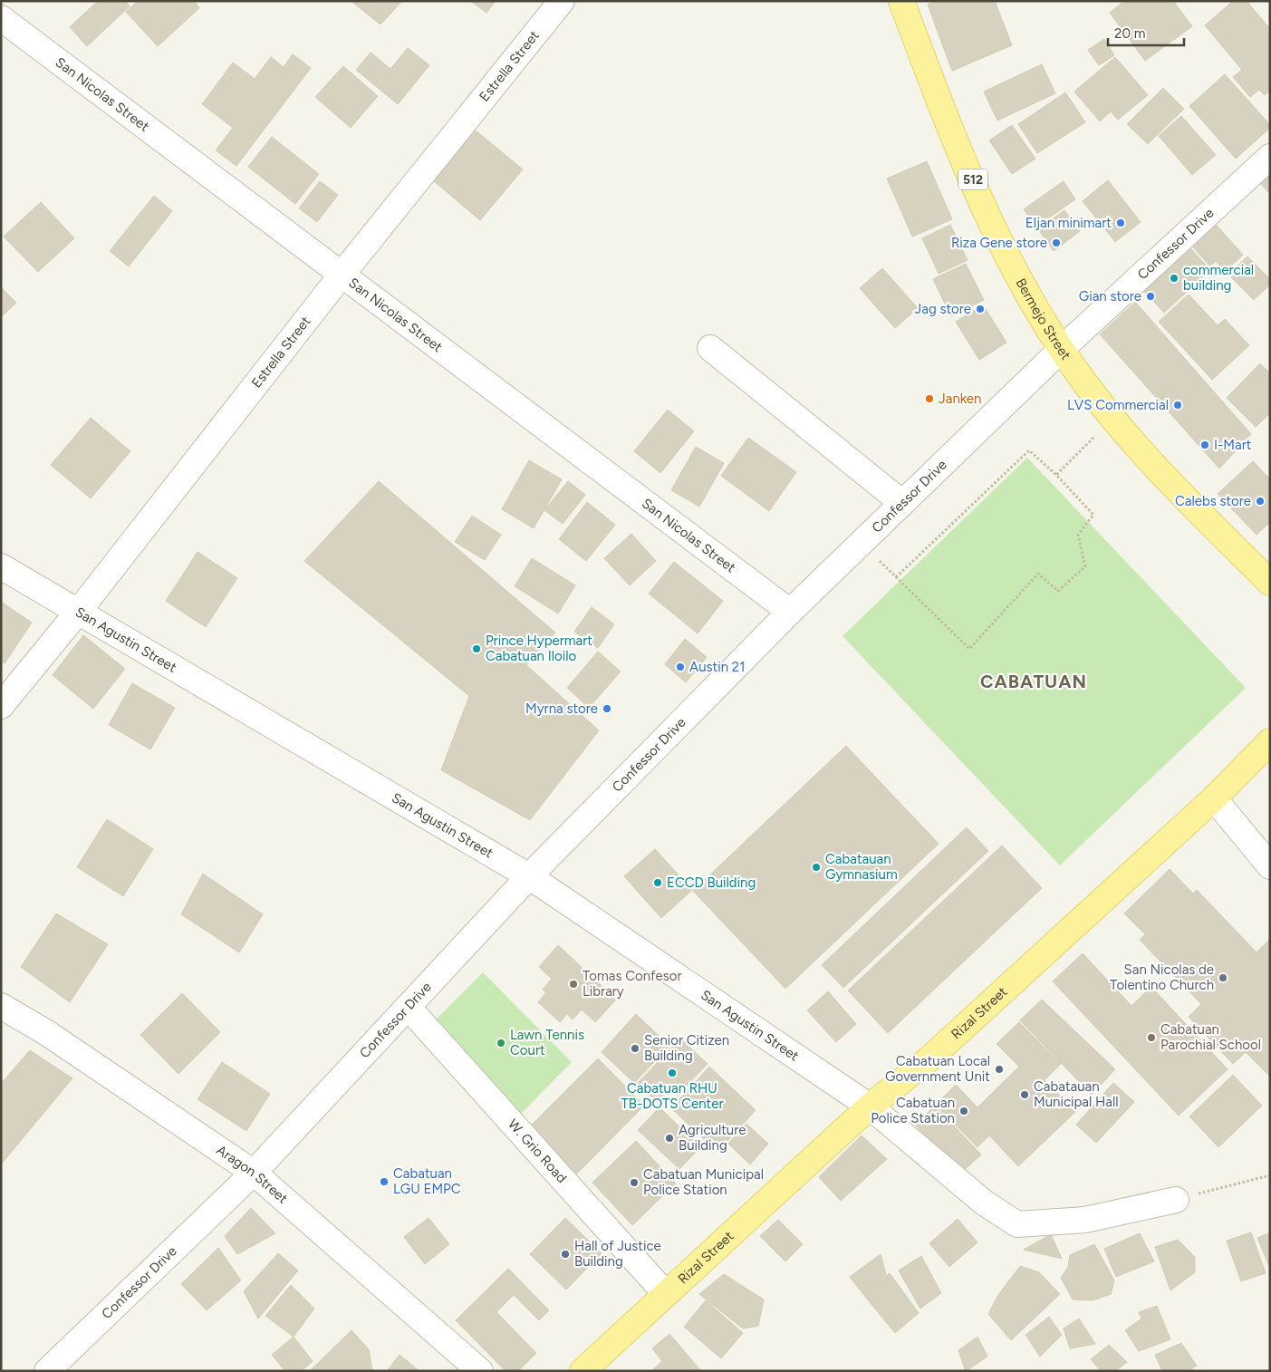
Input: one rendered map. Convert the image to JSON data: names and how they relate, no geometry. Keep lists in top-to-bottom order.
{
  "streets": {
    "main road": ["512", "Bermejo Street", "Rizal Street"],
    "street": [
      "Estrella Street",
      "San Nicolas Street",
      "Confessor Drive",
      "San Agustin Street",
      "W. Grio Road",
      "Aragon Street"
    ]
  },
  "crossings": [
    ["Estrella Street", "San Nicolas Street"],
    ["Estrella Street", "San Agustin Street"],
    ["San Nicolas Street", "Confessor Drive"],
    ["Confessor Drive", "Bermejo Street"],
    ["Confessor Drive", "San Agustin Street"],
    ["Confessor Drive", "W. Grio Road"],
    ["Confessor Drive", "Aragon Street"],
    ["San Agustin Street", "Rizal Street"],
    ["Rizal Street", "W. Grio Road"]
  ],
  "districts": ["CABATUAN"],
  "places": [
    "Eljan minimart",
    "Riza Gene store",
    "commercial building",
    "Gian store",
    "Jag store",
    "Janken",
    "LVS Commercial",
    "I-Mart",
    "Calebs store",
    "Prince Hypermart Cabatuan Iloilo",
    "Austin 21",
    "Myrna store",
    "Cabatauan Gymnasium",
    "ECCD Building",
    "San Nicolas de Tolentino Church",
    "Tomas Confesor Library",
    "Cabatuan Parochial School",
    "Lawn Tennis Court",
    "Senior Citizen Building",
    "Cabatuan Local Government Unit",
    "Cabatuan RHU TB-DOTS Center",
    "Cabatauan Municipal Hall",
    "Cabatuan Police Station",
    "Agriculture Building",
    "Cabatuan LGU EMPC",
    "Cabatuan Municipal Police Station",
    "Hall of Justice Building"
  ],
  "scale_bar": "20 m"
}
